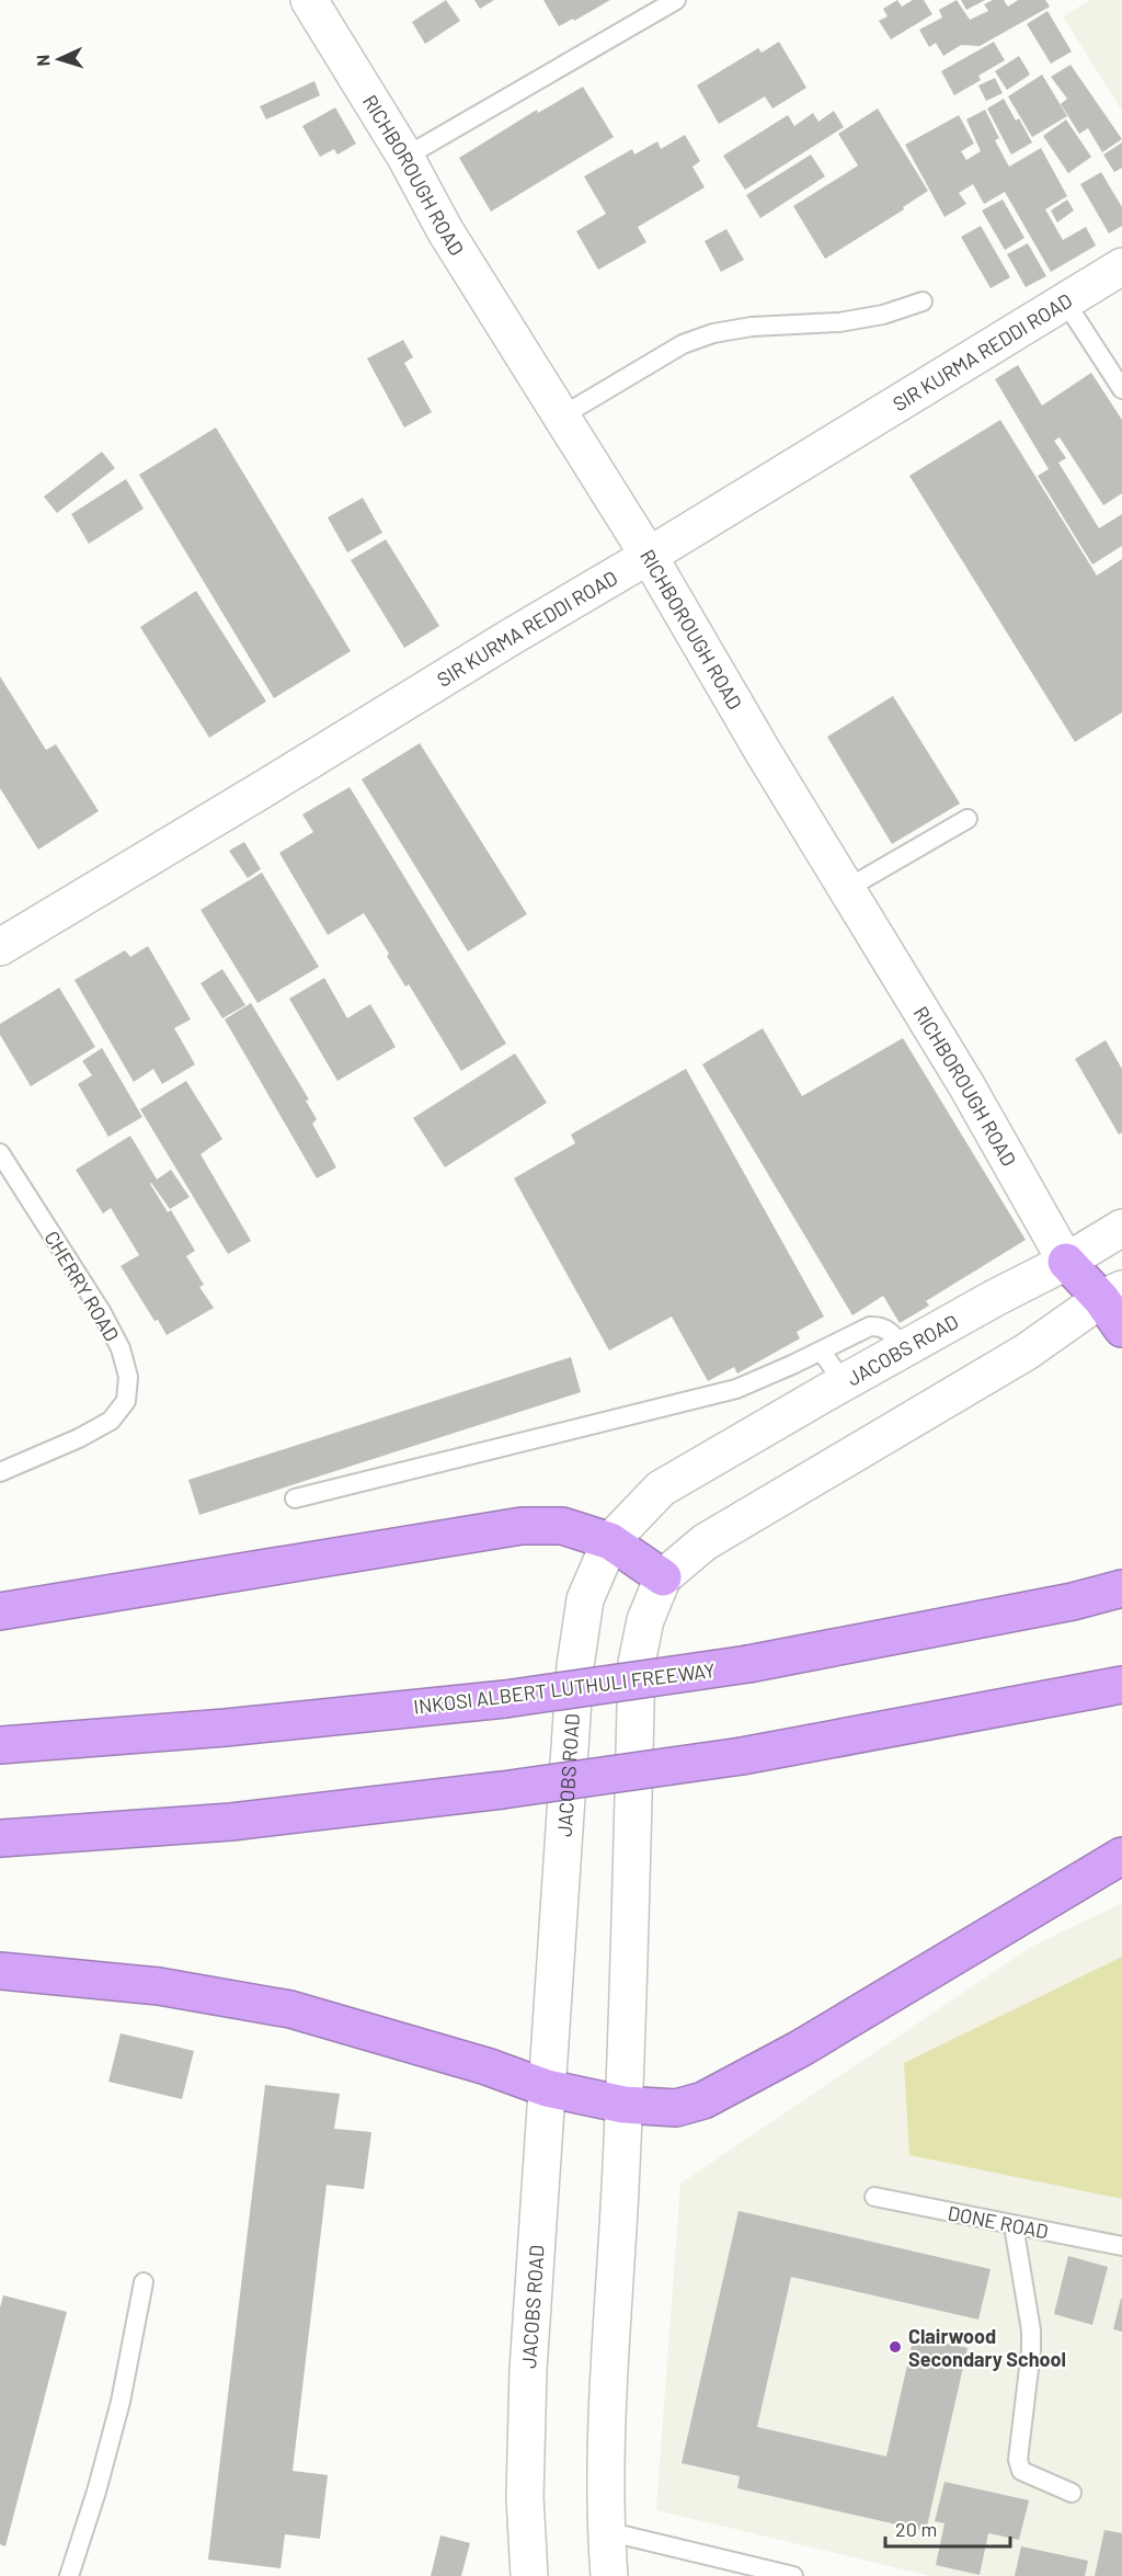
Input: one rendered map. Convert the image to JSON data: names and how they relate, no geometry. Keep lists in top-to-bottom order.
{
  "streets": {
    "highway": ["INKOSI ALBERT LUTHULI FREEWAY"],
    "street": ["RICHBOROUGH ROAD", "SIR KURMA REDDI ROAD", "JACOBS ROAD"],
    "lane": ["CHERRY ROAD", "DONE ROAD"]
  },
  "crossings": [
    ["RICHBOROUGH ROAD", "SIR KURMA REDDI ROAD"],
    ["RICHBOROUGH ROAD", "JACOBS ROAD"]
  ],
  "places": ["Clairwood Secondary School"],
  "scale_bar": "20 m",
  "north": "left"
}
